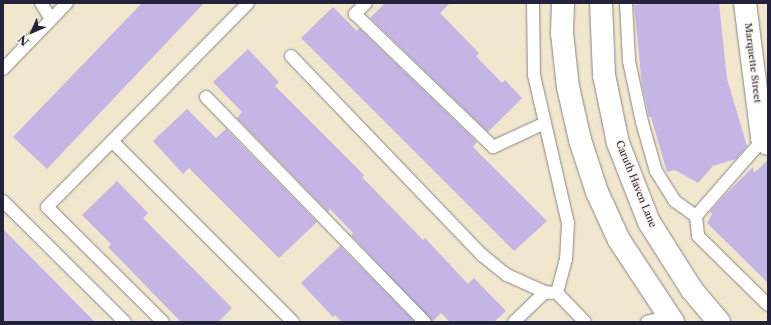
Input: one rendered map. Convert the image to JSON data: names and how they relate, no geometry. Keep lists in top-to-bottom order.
{
  "streets": {
    "main road": ["Marquette Street", "Caruth Haven Lane"]
  },
  "north": "bottom left"
}
